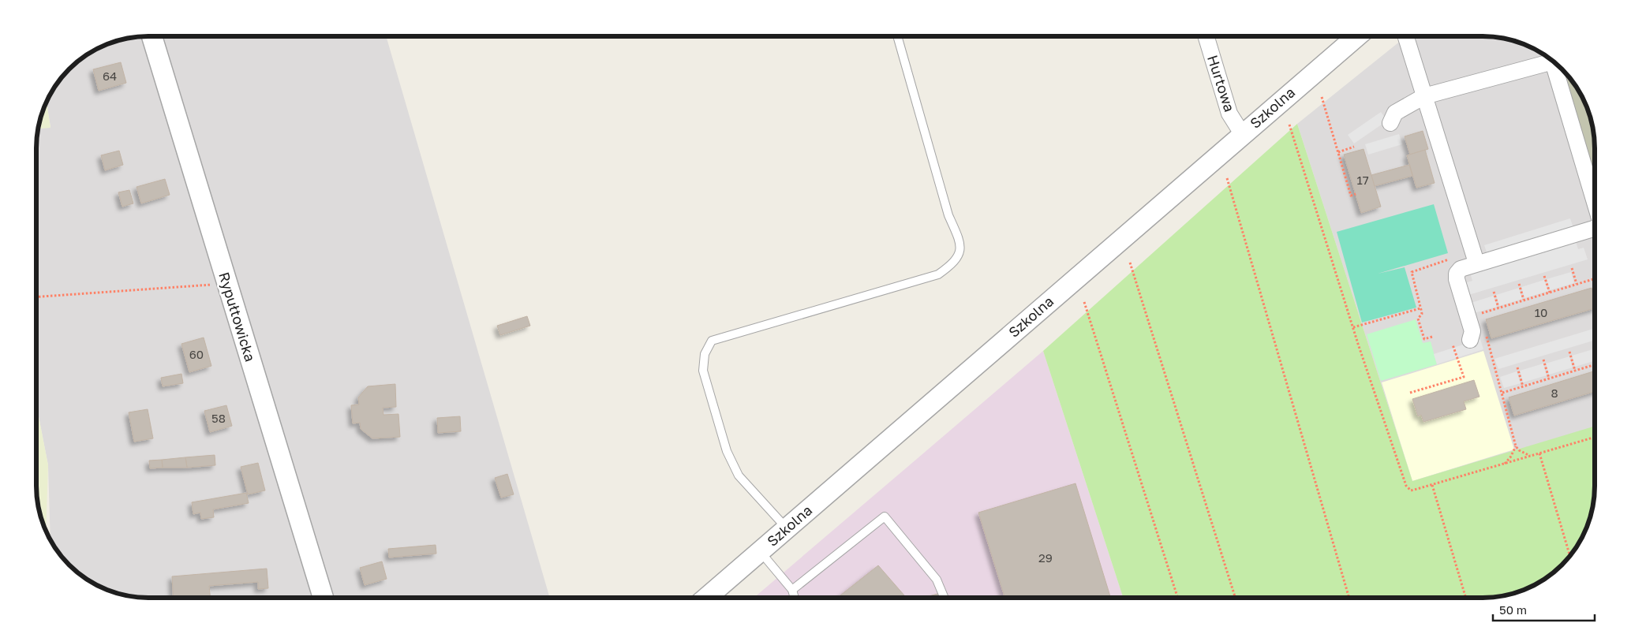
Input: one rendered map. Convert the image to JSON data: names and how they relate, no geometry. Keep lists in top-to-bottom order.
{
  "streets": {
    "street": ["Hurtowa", "Szkolna", "Rypułtowicka"]
  },
  "crossings": [
    ["Hurtowa", "Szkolna"]
  ],
  "house_numbers": [
    "64",
    "17",
    "10",
    "60",
    "8",
    "58",
    "29"
  ],
  "scale_bar": "50 m"
}
